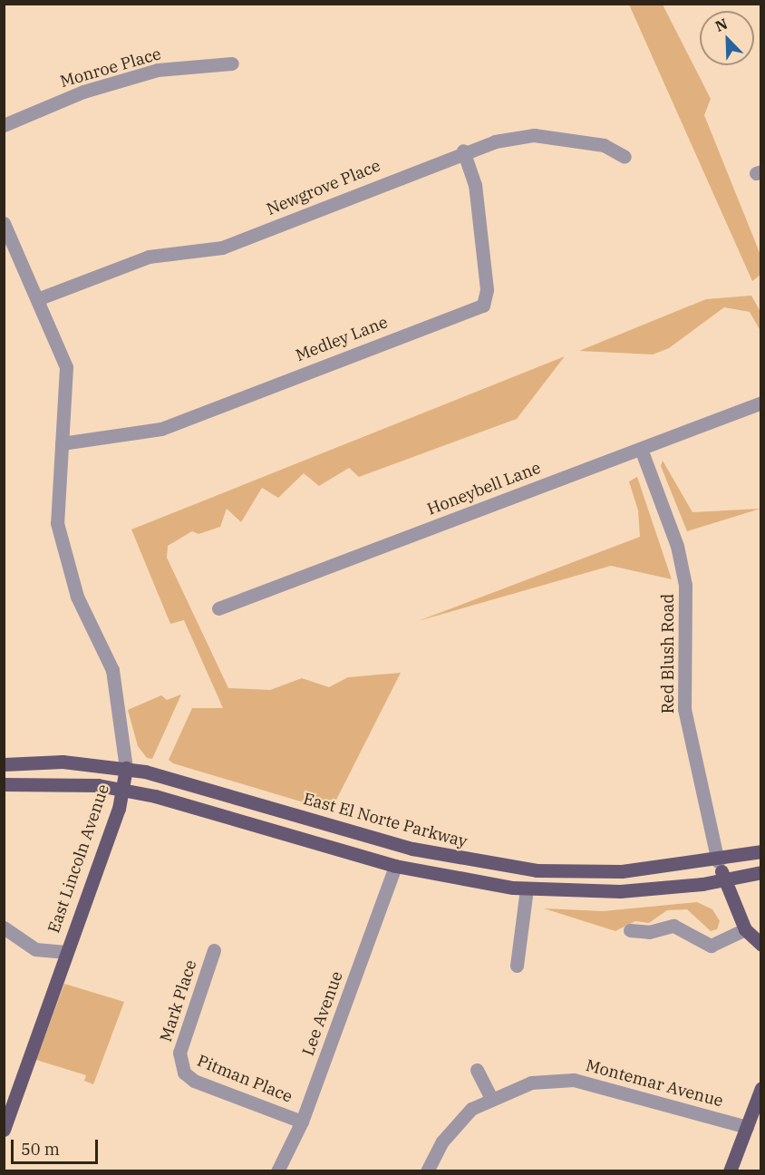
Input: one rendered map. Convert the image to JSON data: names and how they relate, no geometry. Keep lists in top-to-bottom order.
{
  "streets": {
    "main road": ["East El Norte Parkway", "East Lincoln Avenue"],
    "street": [
      "Monroe Place",
      "Newgrove Place",
      "Medley Lane",
      "Honeybell Lane",
      "Red Blush Road",
      "Mark Place",
      "Lee Avenue",
      "Pitman Place",
      "Montemar Avenue"
    ]
  },
  "crossings": [
    ["Newgrove Place", "Medley Lane"],
    ["Newgrove Place", "East Lincoln Avenue"],
    ["Medley Lane", "East Lincoln Avenue"],
    ["Honeybell Lane", "Red Blush Road"],
    ["Red Blush Road", "East El Norte Parkway"],
    ["East El Norte Parkway", "East Lincoln Avenue"],
    ["Mark Place", "Pitman Place"],
    ["Lee Avenue", "Pitman Place"]
  ],
  "scale_bar": "50 m",
  "north": "top left"
}
